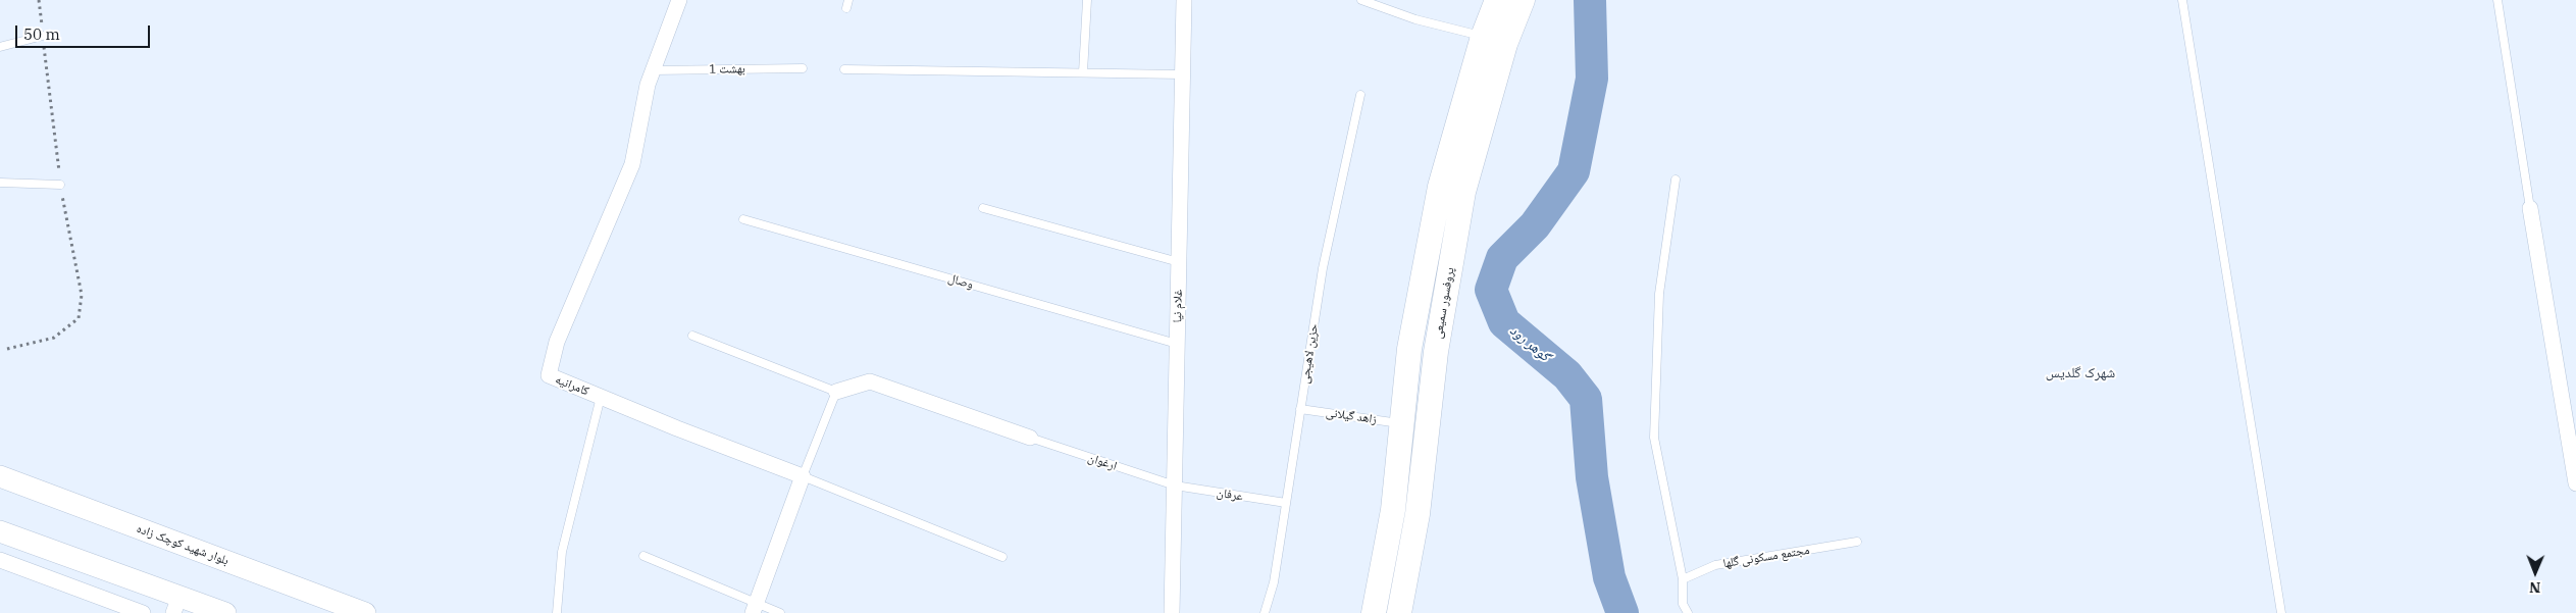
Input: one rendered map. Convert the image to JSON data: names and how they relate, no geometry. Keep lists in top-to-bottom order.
{
  "streets": {
    "main road": ["پروفسور سمیعی", "بلوار شهید کوچک زاده"],
    "street": ["غلام نیا", "کامرانیه"],
    "lane": [
      "بهشت 1",
      "وصال",
      "حزین لاهیجی",
      "زاهد گیلانی",
      "ارغوان",
      "عرفان",
      "مجتمع مسکونی گلها"
    ]
  },
  "crossings": [
    ["بهشت 1", "کامرانیه"],
    ["وصال", "غلام نیا"],
    ["پروفسور سمیعی", "زاهد گیلانی"],
    ["غلام نیا", "ارغوان"],
    ["غلام نیا", "عرفان"],
    ["حزین لاهیجی", "زاهد گیلانی"],
    ["حزین لاهیجی", "عرفان"],
    ["ارغوان", "عرفان"]
  ],
  "districts": ["شهرک گلدیس"],
  "water": ["گوهر رود"],
  "scale_bar": "50 m",
  "north": "bottom"
}
